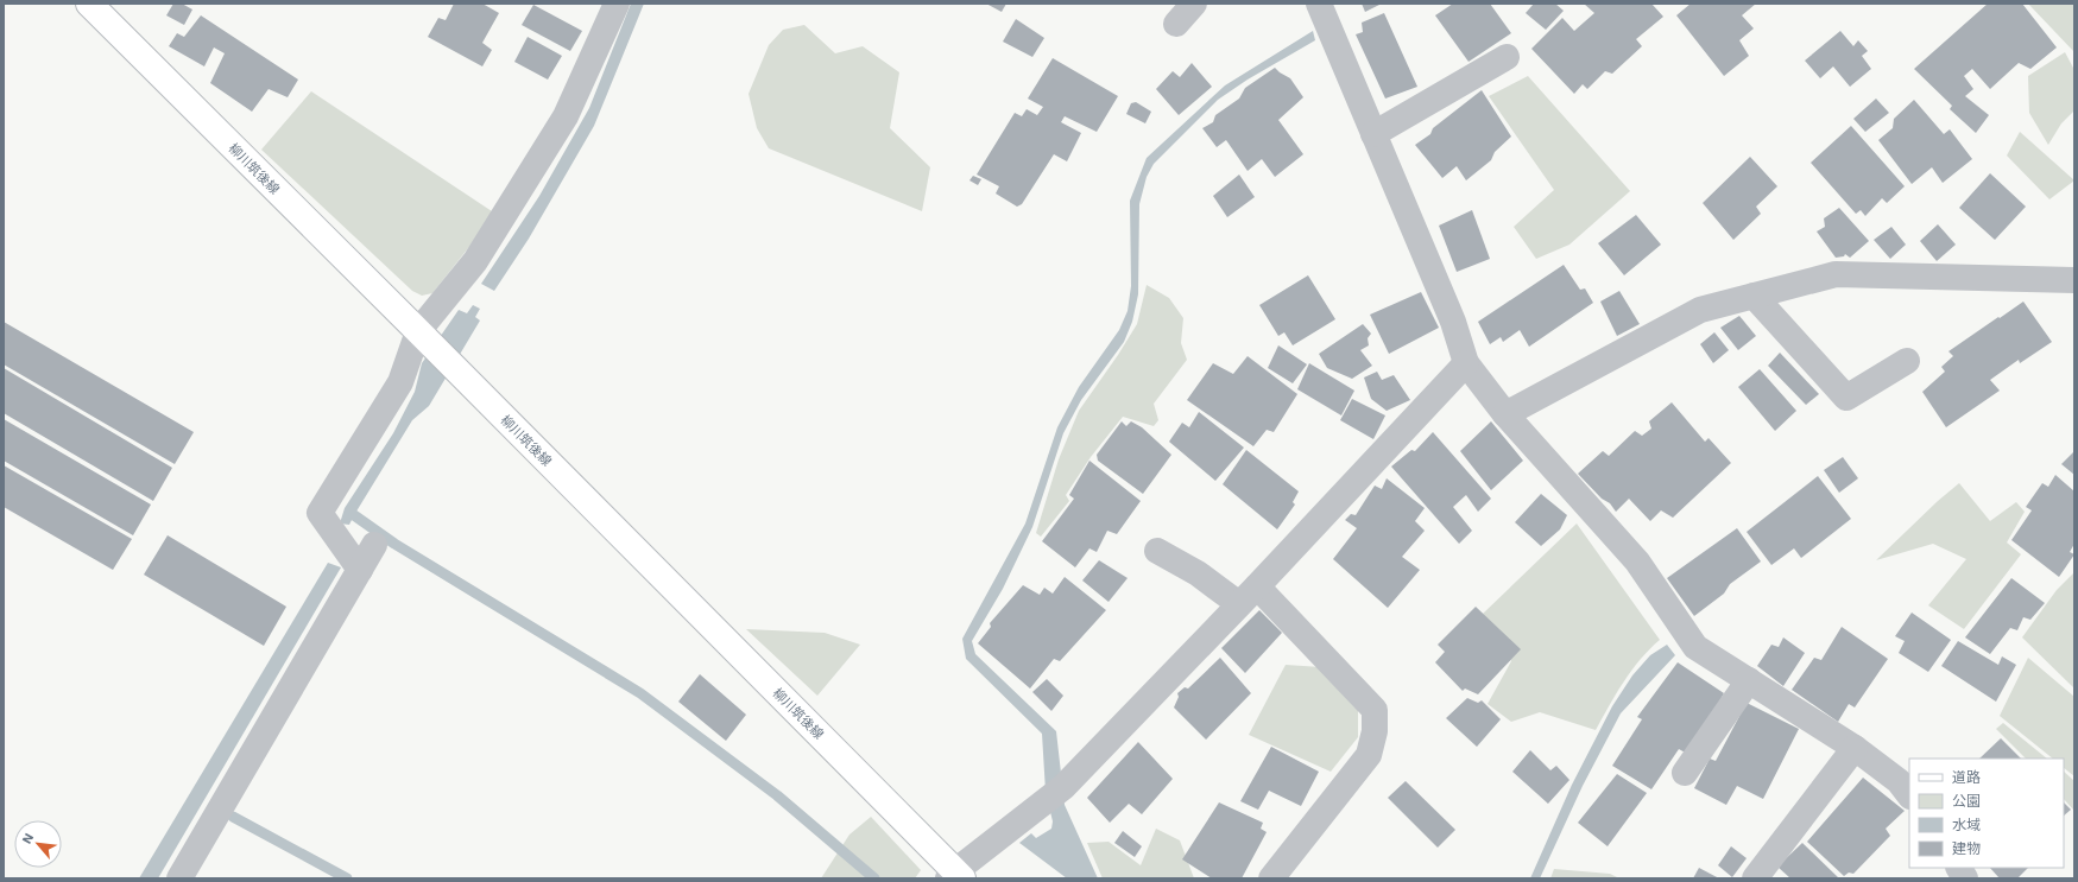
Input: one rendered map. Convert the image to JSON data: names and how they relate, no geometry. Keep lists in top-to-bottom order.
{
  "streets": {
    "main road": ["柳川筑後線"]
  },
  "legend": [
    "道路",
    "公園",
    "水域",
    "建物"
  ],
  "north": "top left"
}
